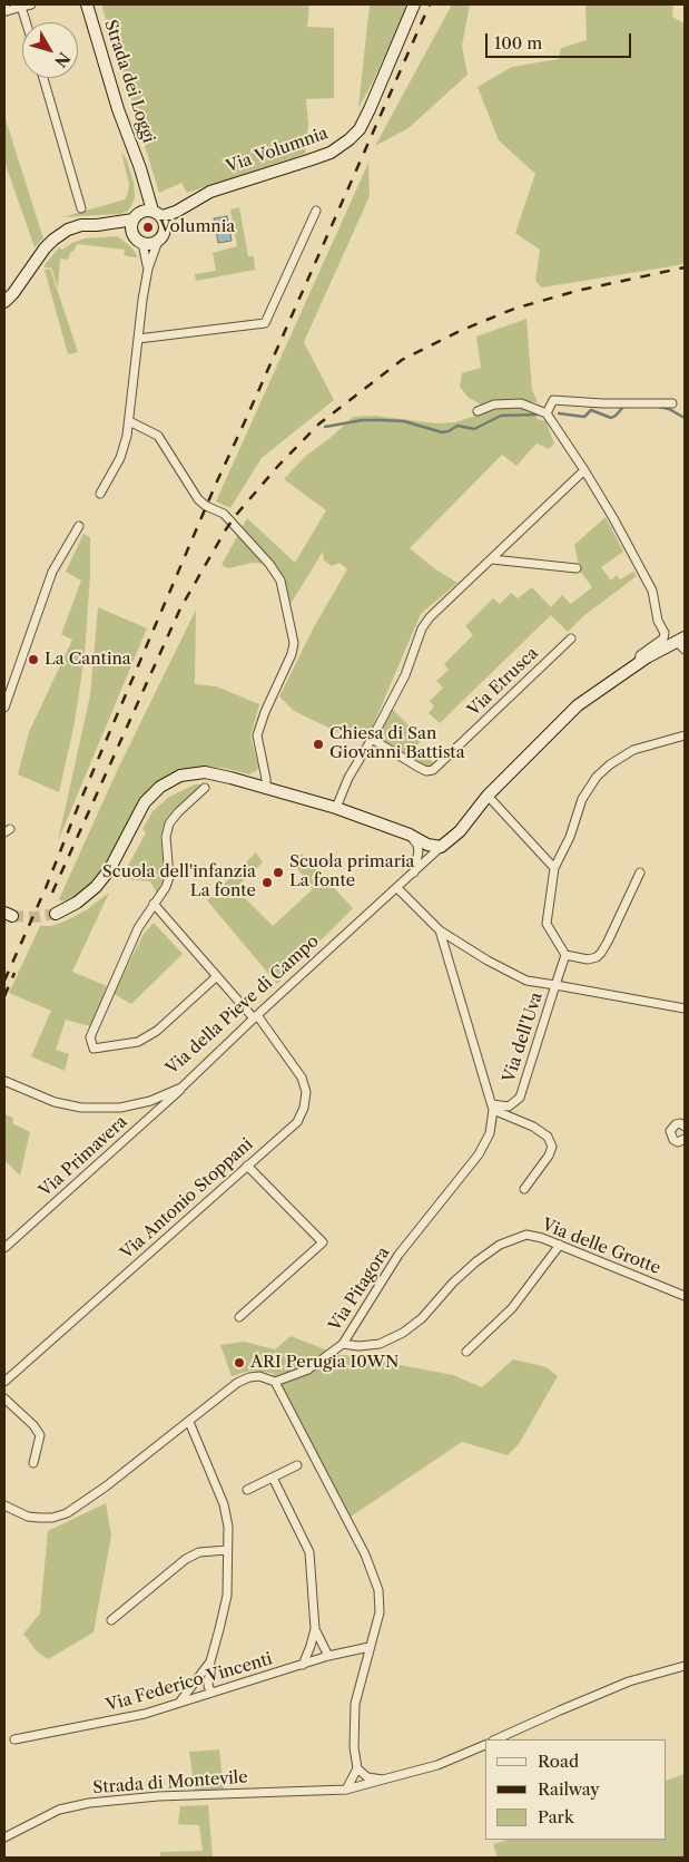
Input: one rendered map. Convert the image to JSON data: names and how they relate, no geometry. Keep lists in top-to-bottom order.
{
  "streets": {
    "street": [
      "Strada dei Loggi",
      "Via Volumnia",
      "Via Etrusca",
      "Via della Pieve di Campo",
      "Via dell'Uva",
      "Via Primavera",
      "Via Antonio Stoppani",
      "Via delle Grotte",
      "Via Pitagora",
      "Via Federico Vincenti",
      "Strada di Montevile"
    ]
  },
  "crossings": [
    ["Strada dei Loggi", "Via Volumnia"],
    ["Via della Pieve di Campo", "Via dell'Uva"],
    ["Via della Pieve di Campo", "Via Primavera"],
    ["Via della Pieve di Campo", "Via Antonio Stoppani"],
    ["Via dell'Uva", "Via Pitagora"],
    ["Via delle Grotte", "Via Pitagora"]
  ],
  "places": [
    "Volumnia",
    "La Cantina",
    "Chiesa di San Giovanni Battista",
    "Scuola primaria La fonte",
    "Scuola dell'infanzia La fonte",
    "ARI Perugia I0WN"
  ],
  "legend": ["Road", "Railway", "Park"],
  "scale_bar": "100 m",
  "north": "bottom right"
}
